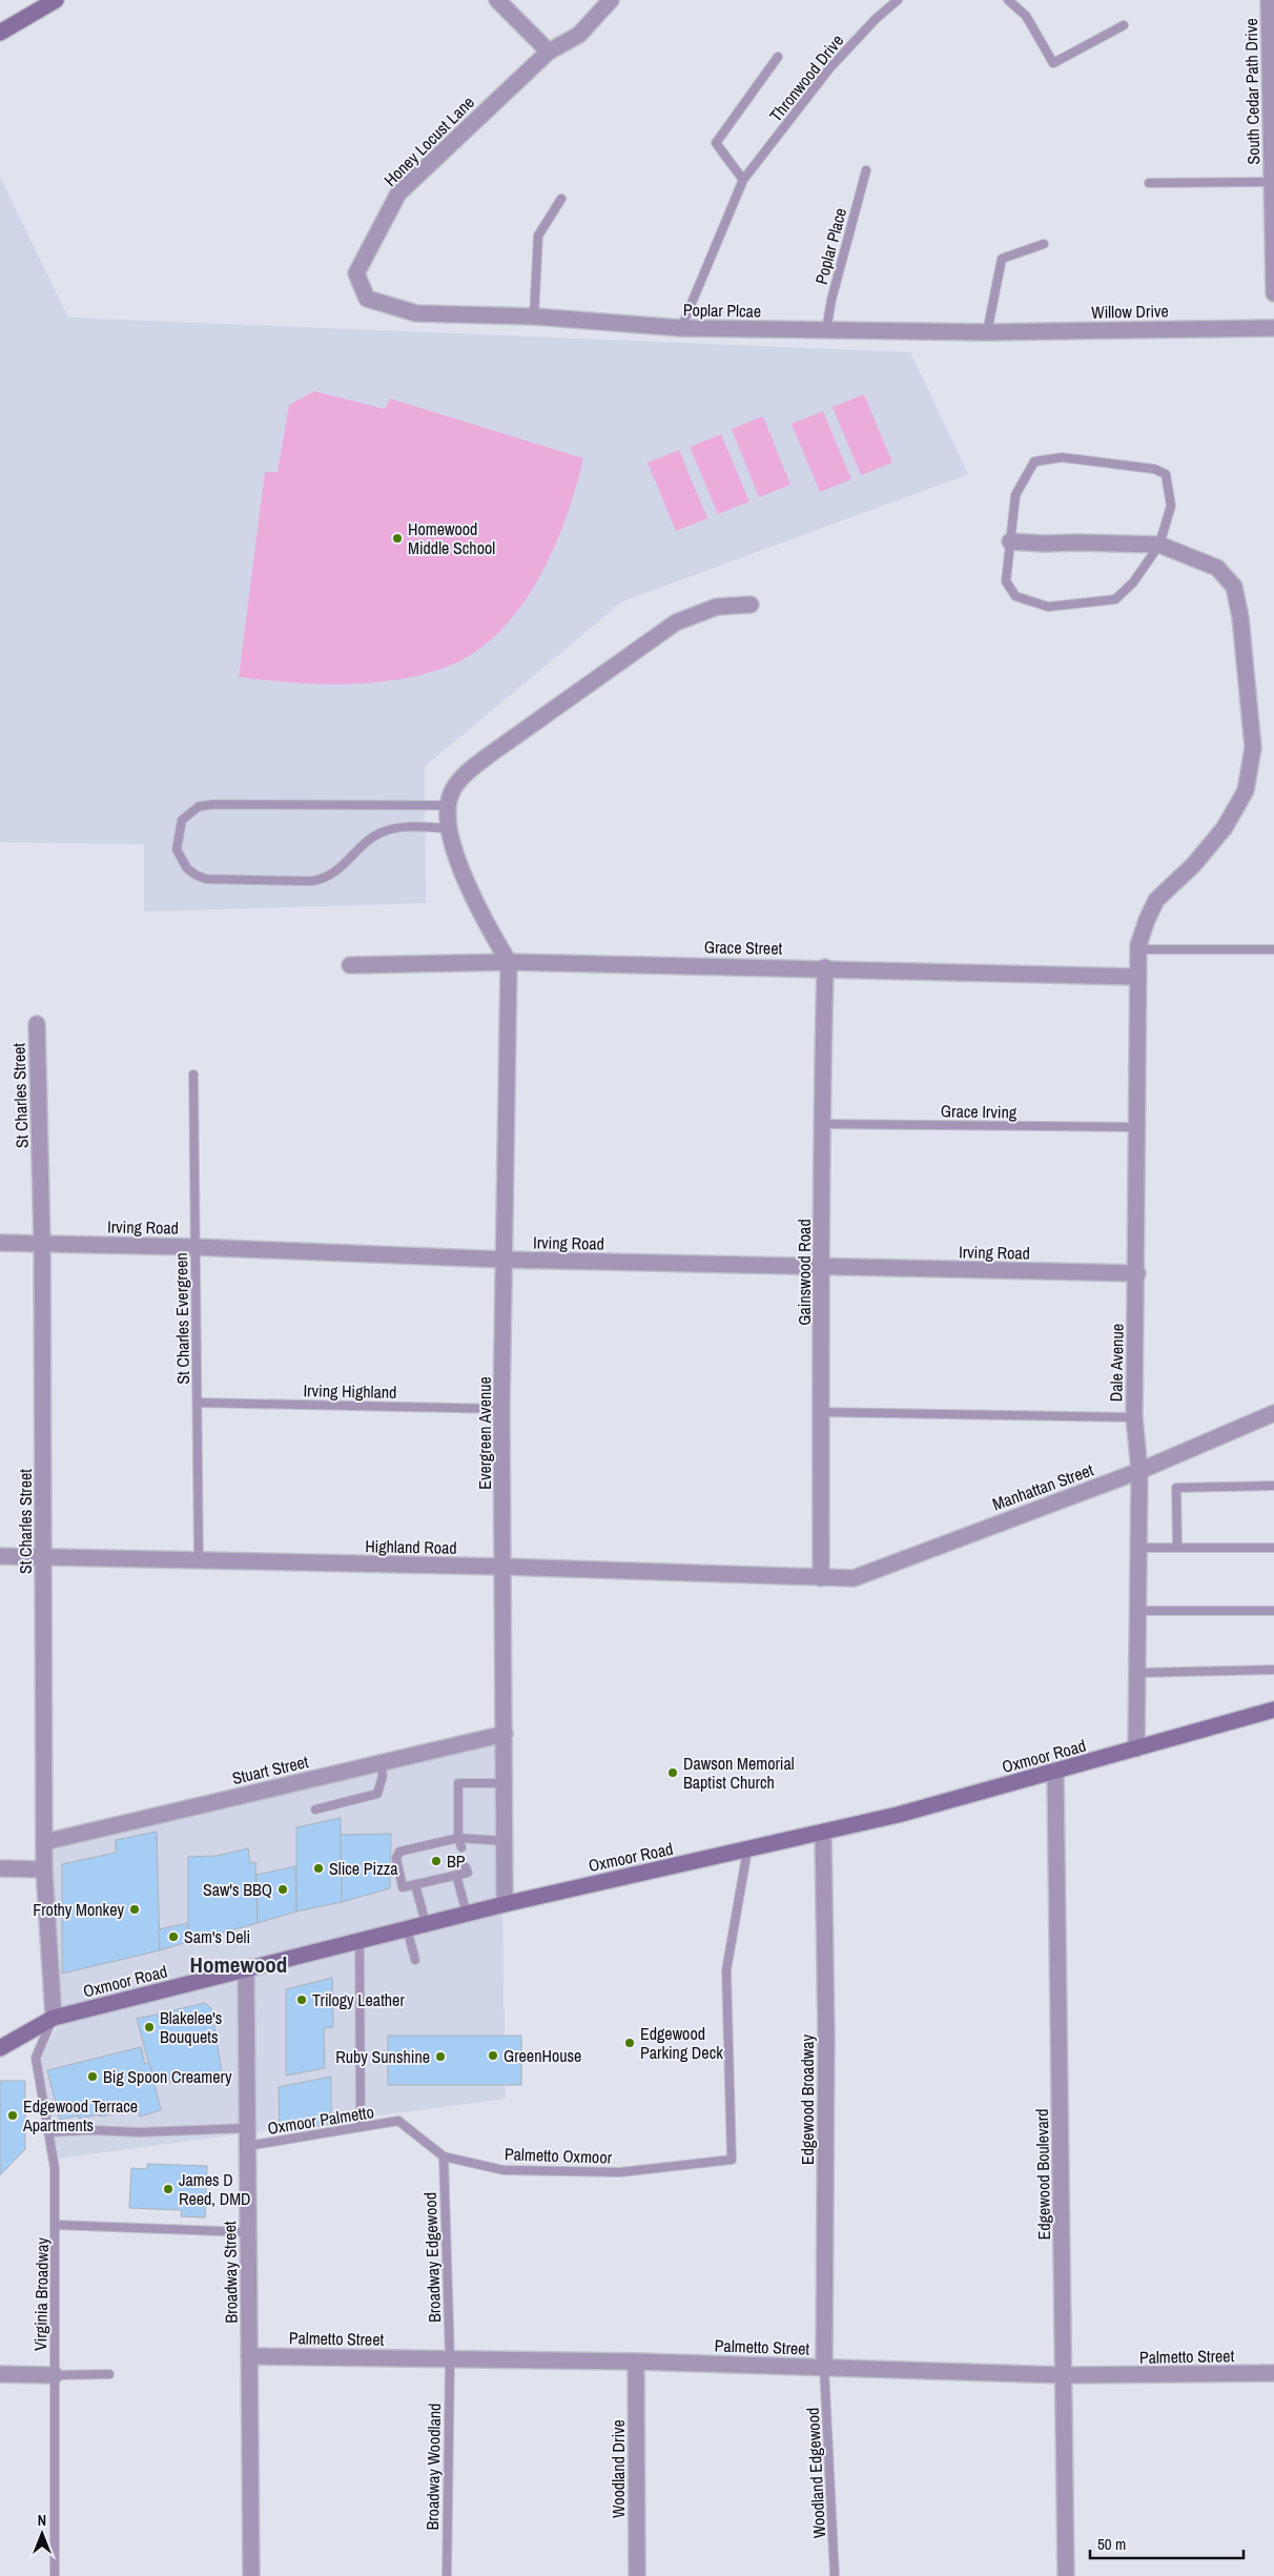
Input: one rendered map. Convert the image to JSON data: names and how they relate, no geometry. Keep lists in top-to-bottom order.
{
  "streets": {
    "main road": ["Oxmoor Road"],
    "street": [
      "South Cedar Path Drive",
      "Honey Locust Lane",
      "Poplar Plcae",
      "Willow Drive",
      "Grace Street",
      "St Charles Street",
      "Irving Road",
      "Gainswood Road",
      "Dale Avenue",
      "Evergreen Avenue",
      "Manhattan Street",
      "Highland Road",
      "Stuart Street",
      "Edgewood Broadway",
      "Edgewood Boulevard",
      "Broadway Street",
      "Palmetto Street",
      "Woodland Drive"
    ],
    "lane": [
      "Thronwood Drive",
      "Poplar Place",
      "Grace Irving",
      "St Charles Evergreen",
      "Irving Highland",
      "Oxmoor Palmetto",
      "Palmetto Oxmoor",
      "Broadway Edgewood",
      "Virginia Broadway",
      "Broadway Woodland",
      "Woodland Edgewood"
    ]
  },
  "crossings": [
    ["Thronwood Drive", "Poplar Plcae"],
    ["Honey Locust Lane", "Poplar Plcae"],
    ["Poplar Place", "Poplar Plcae"],
    ["Poplar Plcae", "Willow Drive"],
    ["Grace Street", "Gainswood Road"],
    ["Grace Street", "Dale Avenue"],
    ["Grace Street", "Evergreen Avenue"],
    ["St Charles Street", "Irving Road"],
    ["St Charles Street", "Highland Road"],
    ["St Charles Street", "Oxmoor Road"],
    ["St Charles Street", "Stuart Street"],
    ["St Charles Street", "Virginia Broadway"],
    ["Grace Irving", "Gainswood Road"],
    ["Grace Irving", "Dale Avenue"],
    ["Irving Road", "Gainswood Road"],
    ["Irving Road", "St Charles Evergreen"],
    ["Irving Road", "Dale Avenue"],
    ["Irving Road", "Evergreen Avenue"],
    ["Gainswood Road", "Manhattan Street"],
    ["Gainswood Road", "Highland Road"],
    ["St Charles Evergreen", "Irving Highland"],
    ["St Charles Evergreen", "Highland Road"],
    ["Dale Avenue", "Manhattan Street"],
    ["Dale Avenue", "Oxmoor Road"],
    ["Irving Highland", "Evergreen Avenue"],
    ["Evergreen Avenue", "Highland Road"],
    ["Evergreen Avenue", "Oxmoor Road"],
    ["Evergreen Avenue", "Stuart Street"],
    ["Manhattan Street", "Highland Road"],
    ["Oxmoor Road", "Edgewood Broadway"],
    ["Oxmoor Road", "Palmetto Oxmoor"],
    ["Oxmoor Road", "Edgewood Boulevard"],
    ["Oxmoor Road", "Broadway Street"],
    ["Oxmoor Road", "Virginia Broadway"],
    ["Edgewood Broadway", "Palmetto Street"],
    ["Edgewood Broadway", "Woodland Edgewood"],
    ["Oxmoor Palmetto", "Palmetto Oxmoor"],
    ["Oxmoor Palmetto", "Broadway Street"],
    ["Palmetto Oxmoor", "Broadway Edgewood"],
    ["Edgewood Boulevard", "Palmetto Street"],
    ["Broadway Edgewood", "Palmetto Street"],
    ["Broadway Edgewood", "Broadway Woodland"],
    ["Broadway Street", "Palmetto Street"],
    ["Palmetto Street", "Broadway Woodland"],
    ["Palmetto Street", "Woodland Drive"],
    ["Palmetto Street", "Woodland Edgewood"]
  ],
  "districts": ["Homewood"],
  "places": [
    "Homewood Middle School",
    "Dawson Memorial Baptist Church",
    "BP",
    "Slice Pizza",
    "Saw's BBQ",
    "Frothy Monkey",
    "Sam's Deli",
    "Trilogy Leather",
    "Blakelee's Bouquets",
    "Edgewood Parking Deck",
    "GreenHouse",
    "Ruby Sunshine",
    "Big Spoon Creamery",
    "Edgewood Terrace Apartments",
    "James D Reed, DMD"
  ],
  "scale_bar": "50 m",
  "north": "top"
}
